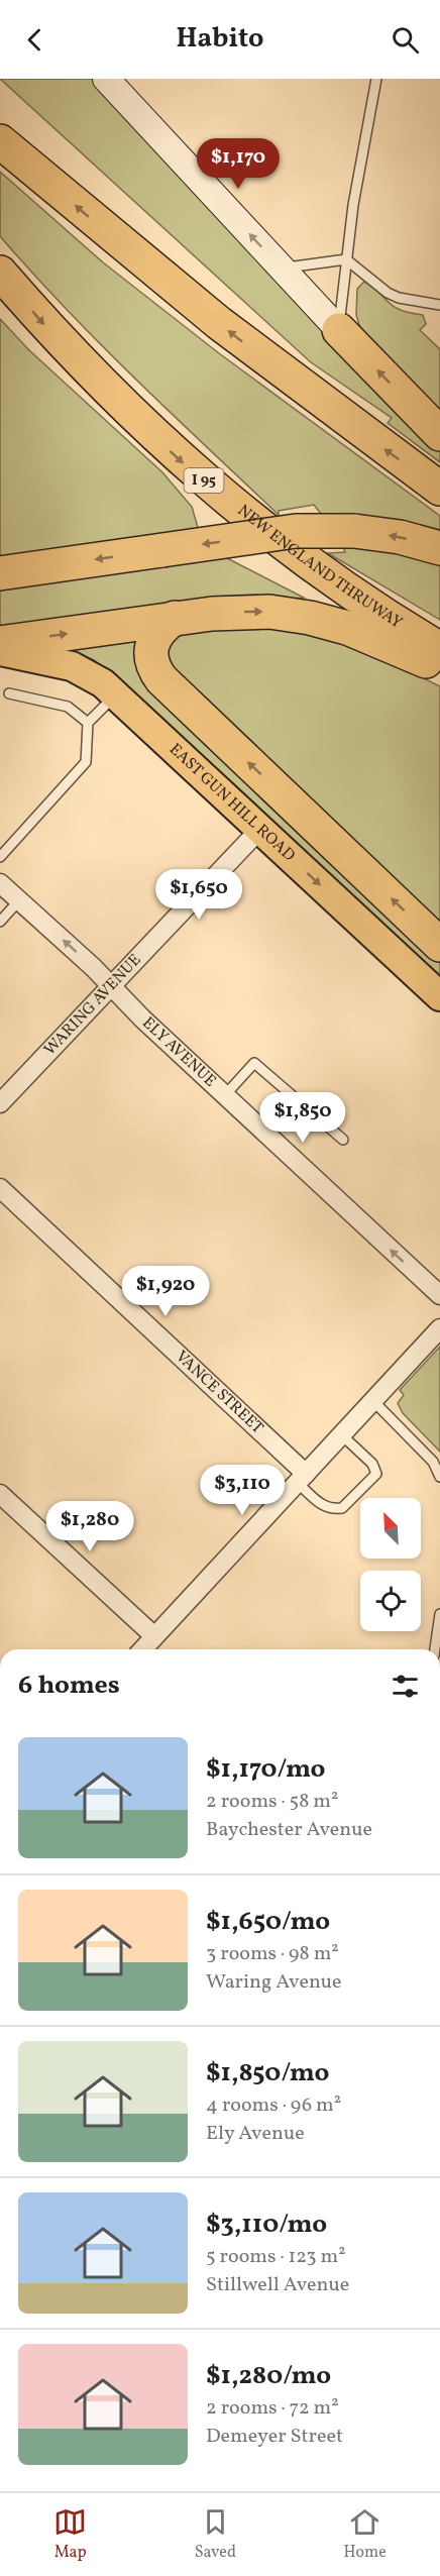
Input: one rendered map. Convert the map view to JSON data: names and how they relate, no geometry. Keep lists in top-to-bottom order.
{
  "streets": {
    "highway": ["I 95", "NEW ENGLAND THRUWAY"],
    "main road": ["EAST GUN HILL ROAD"],
    "street": ["WARING AVENUE", "ELY AVENUE", "VANCE STREET"]
  },
  "crossings": [
    ["EAST GUN HILL ROAD", "WARING AVENUE"],
    ["WARING AVENUE", "ELY AVENUE"]
  ],
  "one_way": ["EAST GUN HILL ROAD", "ELY AVENUE"],
  "north": "top left",
  "page": {
    "header": "Habito",
    "price": [
      "$1,170",
      "$1,650",
      "$1,850",
      "$1,920",
      "$3,110",
      "$1,280"
    ],
    "heading": "6 homes",
    "list": [
      {
        "name": "$1,170/mo",
        "note": "2 rooms · 58 m² · Baychester Avenue"
      },
      {
        "name": "$1,650/mo",
        "note": "3 rooms · 98 m² · Waring Avenue"
      },
      {
        "name": "$1,850/mo",
        "note": "4 rooms · 96 m² · Ely Avenue"
      },
      {
        "name": "$3,110/mo",
        "note": "5 rooms · 123 m² · Stillwell Avenue"
      },
      {
        "name": "$1,280/mo",
        "note": "2 rooms · 72 m² · Demeyer Street"
      }
    ],
    "tabs": ["Map", "Saved", "Home"]
  }
}
